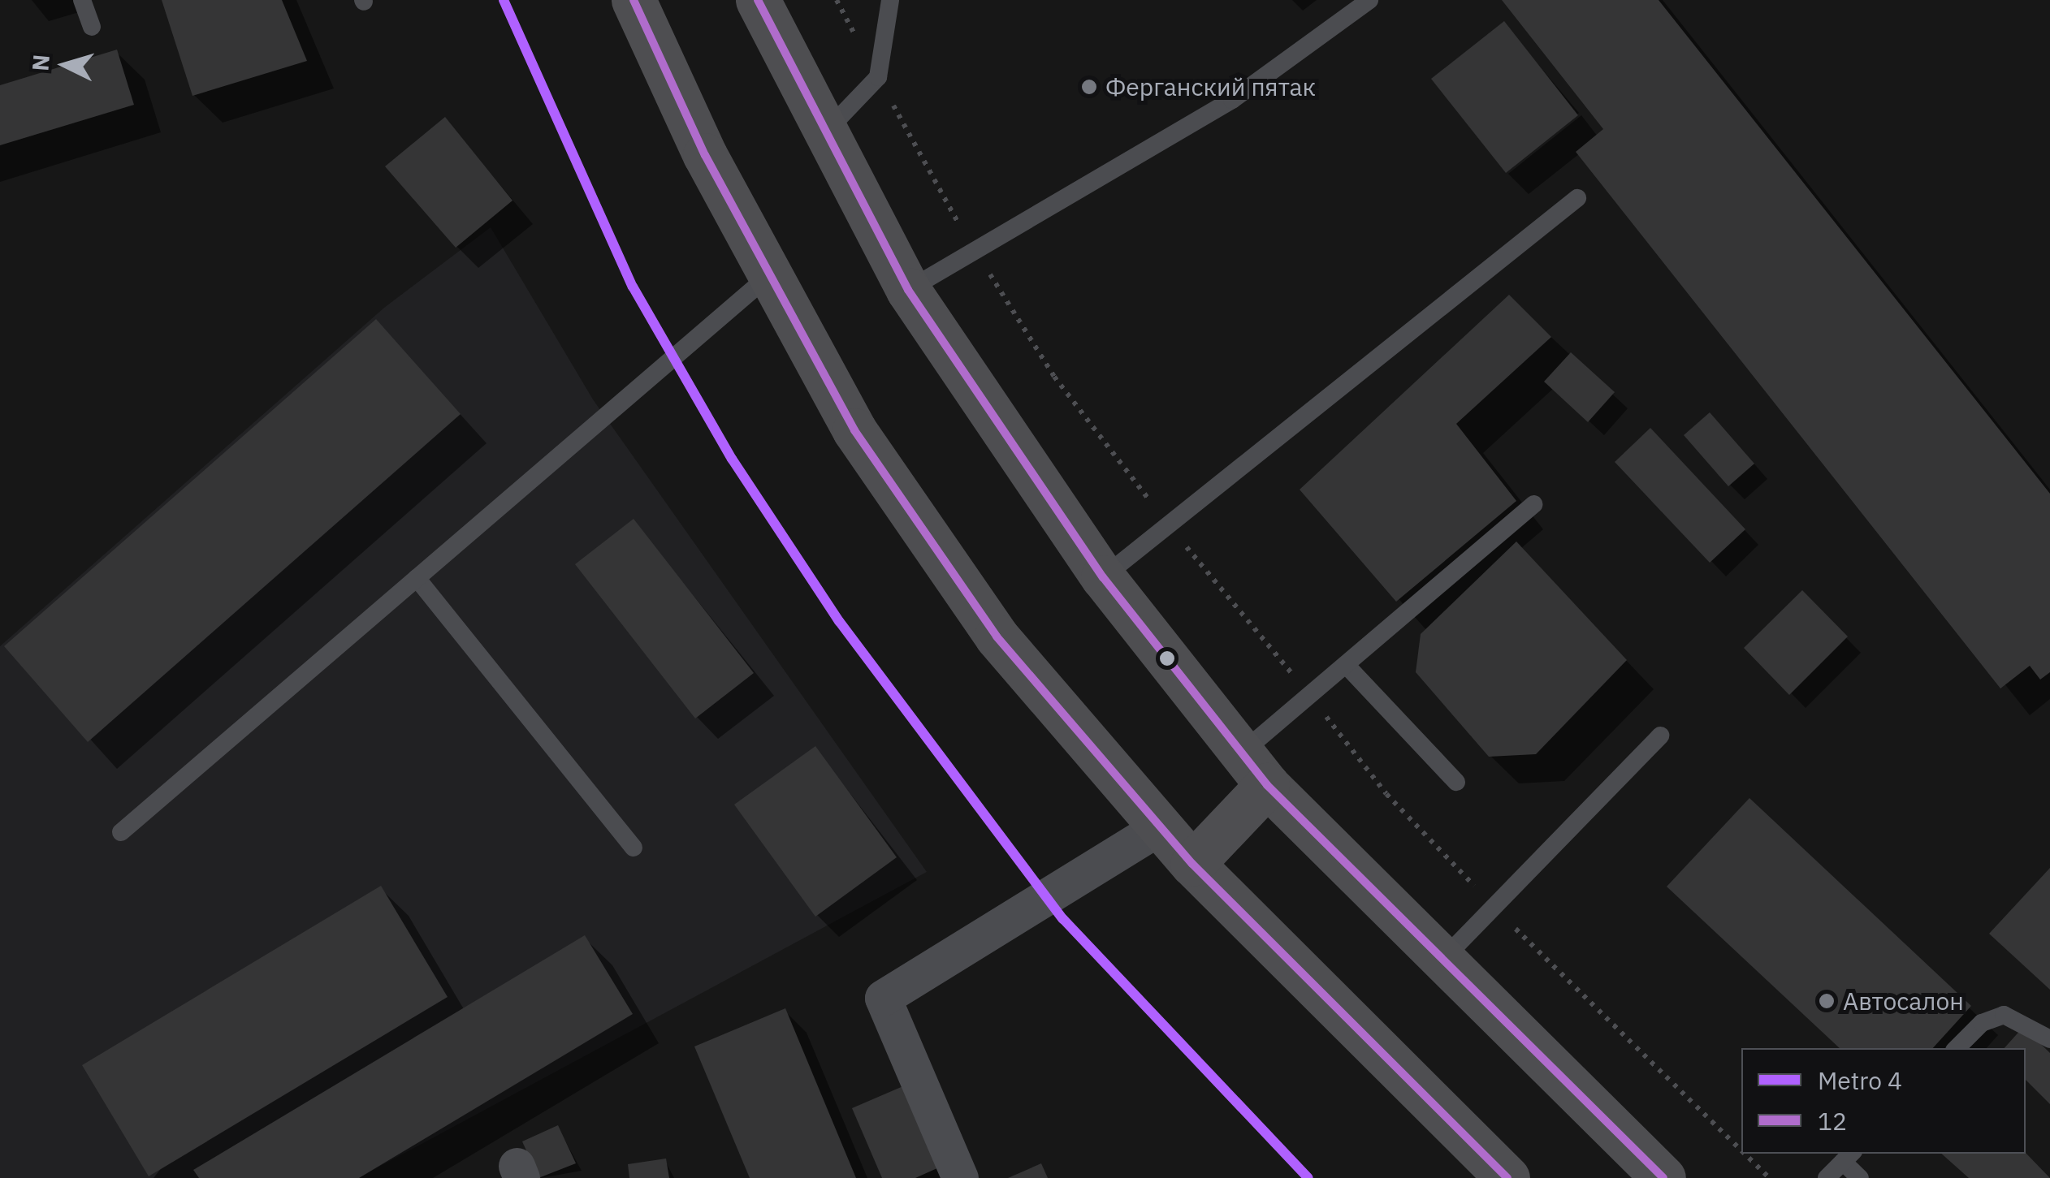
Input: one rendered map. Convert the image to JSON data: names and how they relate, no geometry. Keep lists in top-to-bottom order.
{
  "places": ["Ферганский пятак", "Автосалон"],
  "lines": ["metro line 4", "transit line 12"],
  "legend": ["Metro 4", "12"],
  "north": "left"
}
